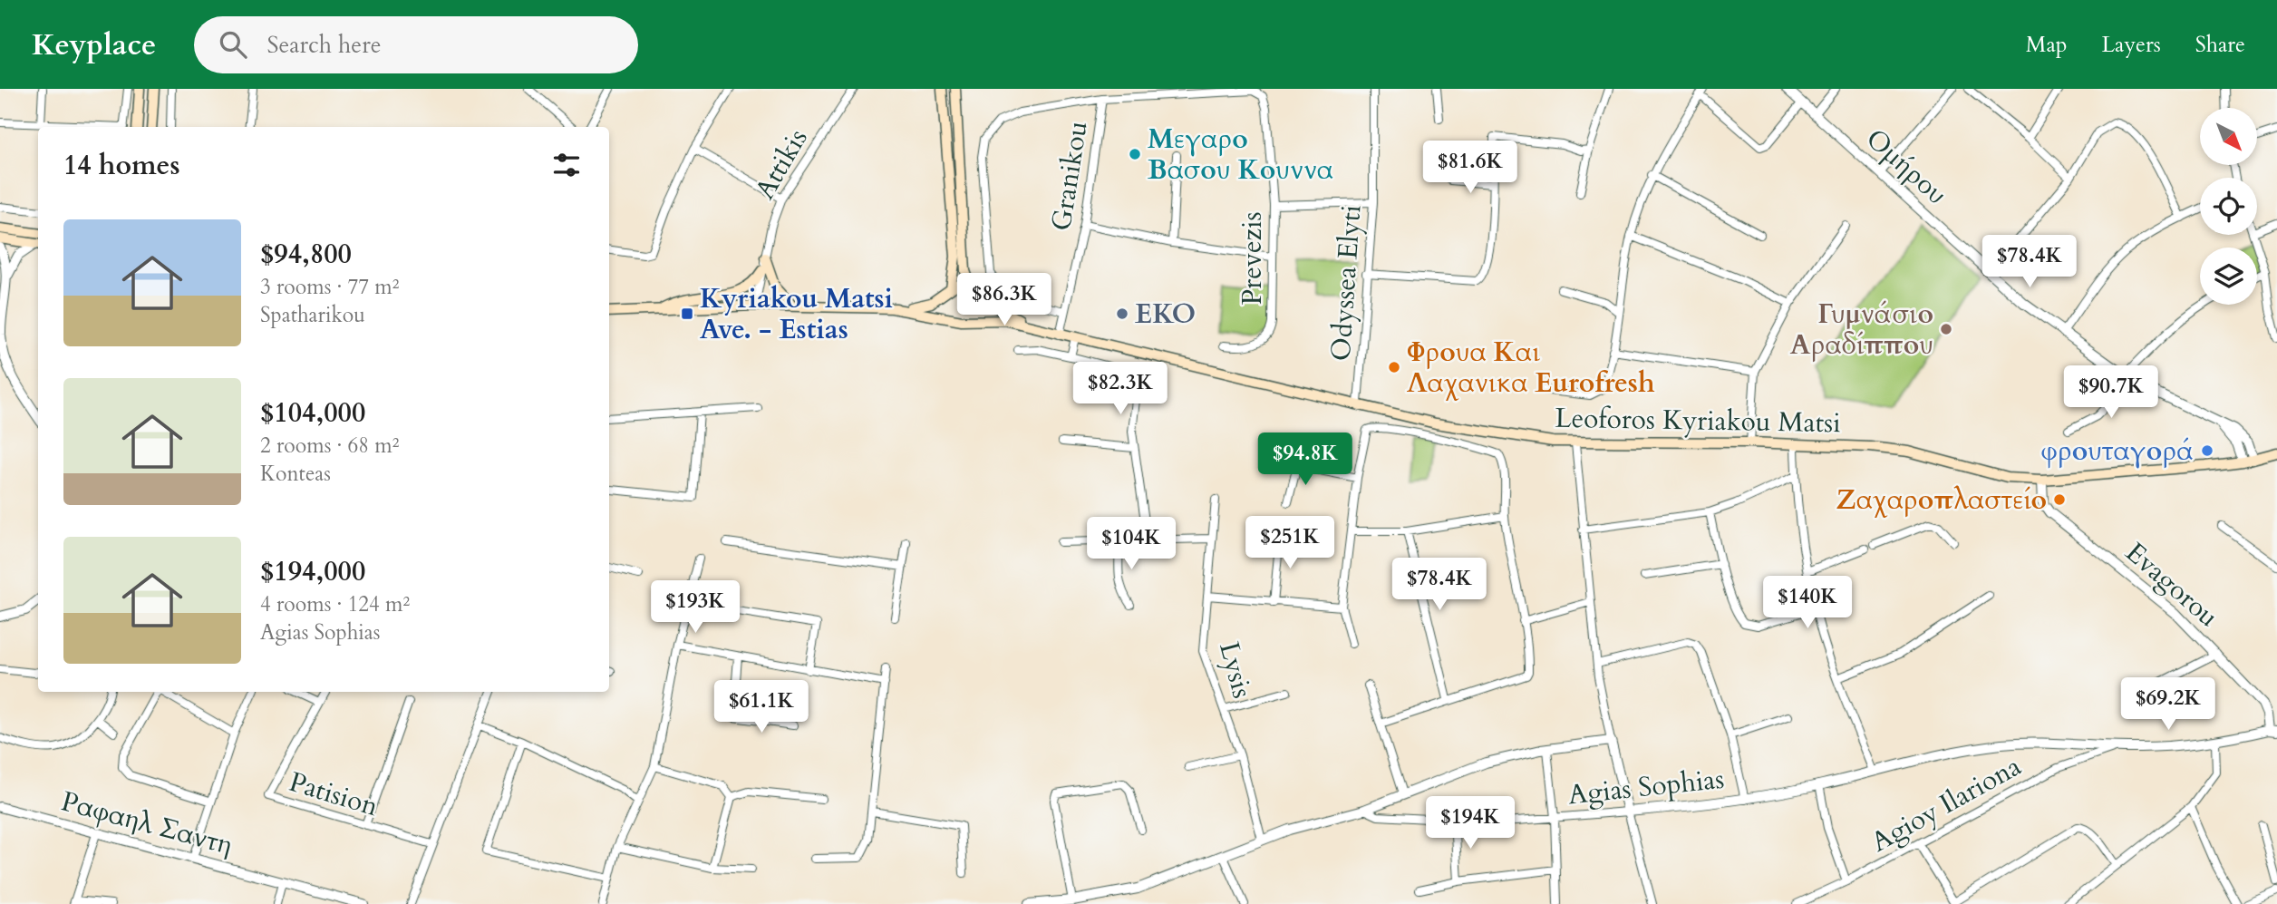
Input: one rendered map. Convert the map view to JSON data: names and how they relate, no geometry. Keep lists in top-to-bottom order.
{
  "streets": {
    "main road": ["Leoforos Kyriakou Matsi"],
    "street": [
      "Attikis",
      "Ομήρου",
      "Granikou",
      "Prevezis",
      "Odyssea Elyti",
      "Evagorou",
      "Lysis",
      "Agias Sophias",
      "Patision",
      "Agioy Ilariona",
      "Ραφαηλ Σαντη"
    ]
  },
  "crossings": [
    ["Attikis", "Leoforos Kyriakou Matsi"],
    ["Ομήρου", "Leoforos Kyriakou Matsi"],
    ["Granikou", "Leoforos Kyriakou Matsi"],
    ["Odyssea Elyti", "Leoforos Kyriakou Matsi"],
    ["Leoforos Kyriakou Matsi", "Evagorou"],
    ["Evagorou", "Agias Sophias"],
    ["Lysis", "Agias Sophias"],
    ["Agias Sophias", "Agioy Ilariona"]
  ],
  "places": {
    "other": [
      "Μεγαρο Βασου Κουννα",
      "EKO",
      "Γυμνάσιο Αραδίππου",
      "Φρουα Και Λαχανικα Eurofresh",
      "φρουταγορά",
      "Ζαχαροπλαστείο"
    ],
    "transit": ["Kyriakou Matsi Ave. - Estias"]
  },
  "north": "bottom right",
  "page": {
    "header": "Keyplace",
    "search": "Search here",
    "nav": ["Map", "Layers", "Share"],
    "heading": "14 homes",
    "price": [
      "$81.6K",
      "$78.4K",
      "$86.3K",
      "$82.3K",
      "$90.7K",
      "$94.8K",
      "$251K",
      "$104K",
      "$78.4K",
      "$140K",
      "$193K",
      "$69.2K",
      "$61.1K",
      "$194K"
    ],
    "list": [
      {
        "name": "$94,800",
        "note": "3 rooms · 77 m² · Spatharikou"
      },
      {
        "name": "$104,000",
        "note": "2 rooms · 68 m² · Konteas"
      },
      {
        "name": "$194,000",
        "note": "4 rooms · 124 m² · Agias Sophias"
      }
    ]
  }
}
